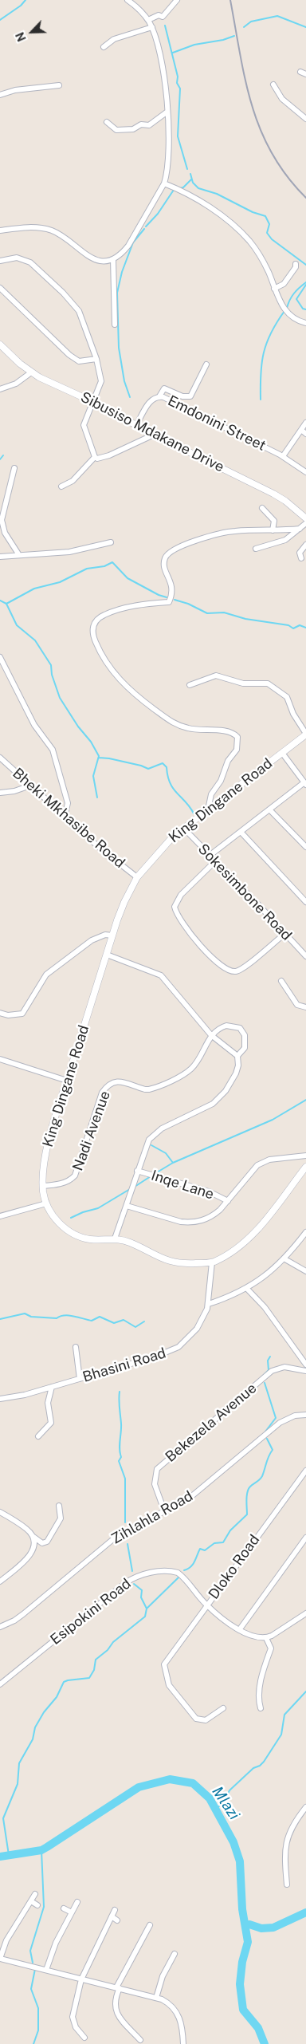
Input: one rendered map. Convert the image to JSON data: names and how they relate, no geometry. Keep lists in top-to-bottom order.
{
  "streets": {
    "street": [
      "Emdonini Street",
      "Sibusiso Mdakane Drive",
      "King Dingane Road",
      "Bheki Mkhasibe Road",
      "Sokesimbone Road",
      "Nadi Avenue",
      "Inqe Lane",
      "Bhasini Road",
      "Bekezela Avenue",
      "Zihlahla Road",
      "Dloko Road",
      "Esipokini Road"
    ]
  },
  "crossings": [
    ["Emdonini Street", "Sibusiso Mdakane Drive"],
    ["King Dingane Road", "Bheki Mkhasibe Road"],
    ["King Dingane Road", "Sokesimbone Road"],
    ["King Dingane Road", "Nadi Avenue"],
    ["King Dingane Road", "Bhasini Road"],
    ["Bekezela Avenue", "Zihlahla Road"],
    ["Dloko Road", "Esipokini Road"]
  ],
  "water": ["Mlazi"],
  "north": "bottom left"
}
